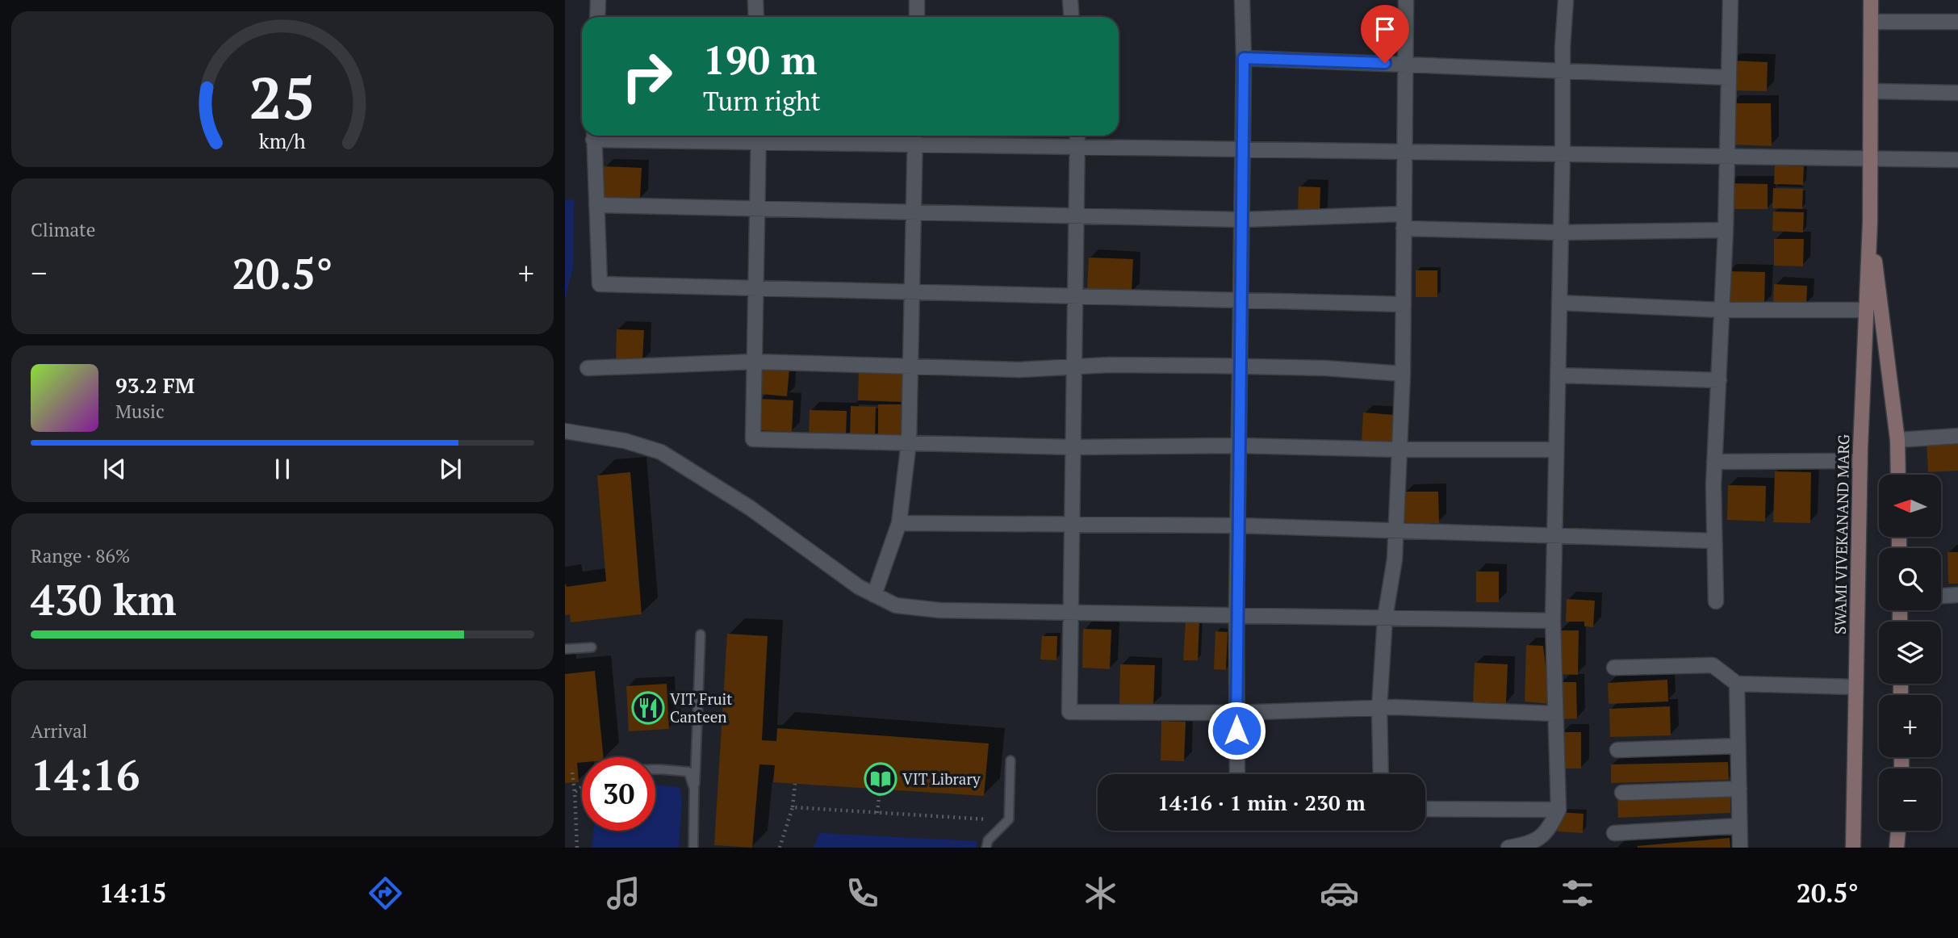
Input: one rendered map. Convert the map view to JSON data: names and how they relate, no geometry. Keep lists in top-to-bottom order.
{
  "streets": {
    "main road": ["SWAMI VIVEKANAND MARG"]
  },
  "places": {
    "restaurant": ["VIT Fruit Canteen"],
    "library": ["VIT Library"]
  },
  "north": "left",
  "page": {
    "turn": ["190 m", "Turn right"],
    "tile": [
      "Climate",
      ["Range · 86%", "430 km"],
      ["Arrival", "14:16"]
    ],
    "heat": ["−", "20.5°", "+"],
    "song": ["93.2 FM", "Music"],
    "map_buttons": ["+", "−"],
    "limit": "30",
    "trip": "14:16 · 1 min · 230 m",
    "tabs": ["14:15", "20.5°"],
    "gauge": ["25", "km/h"]
  }
}
